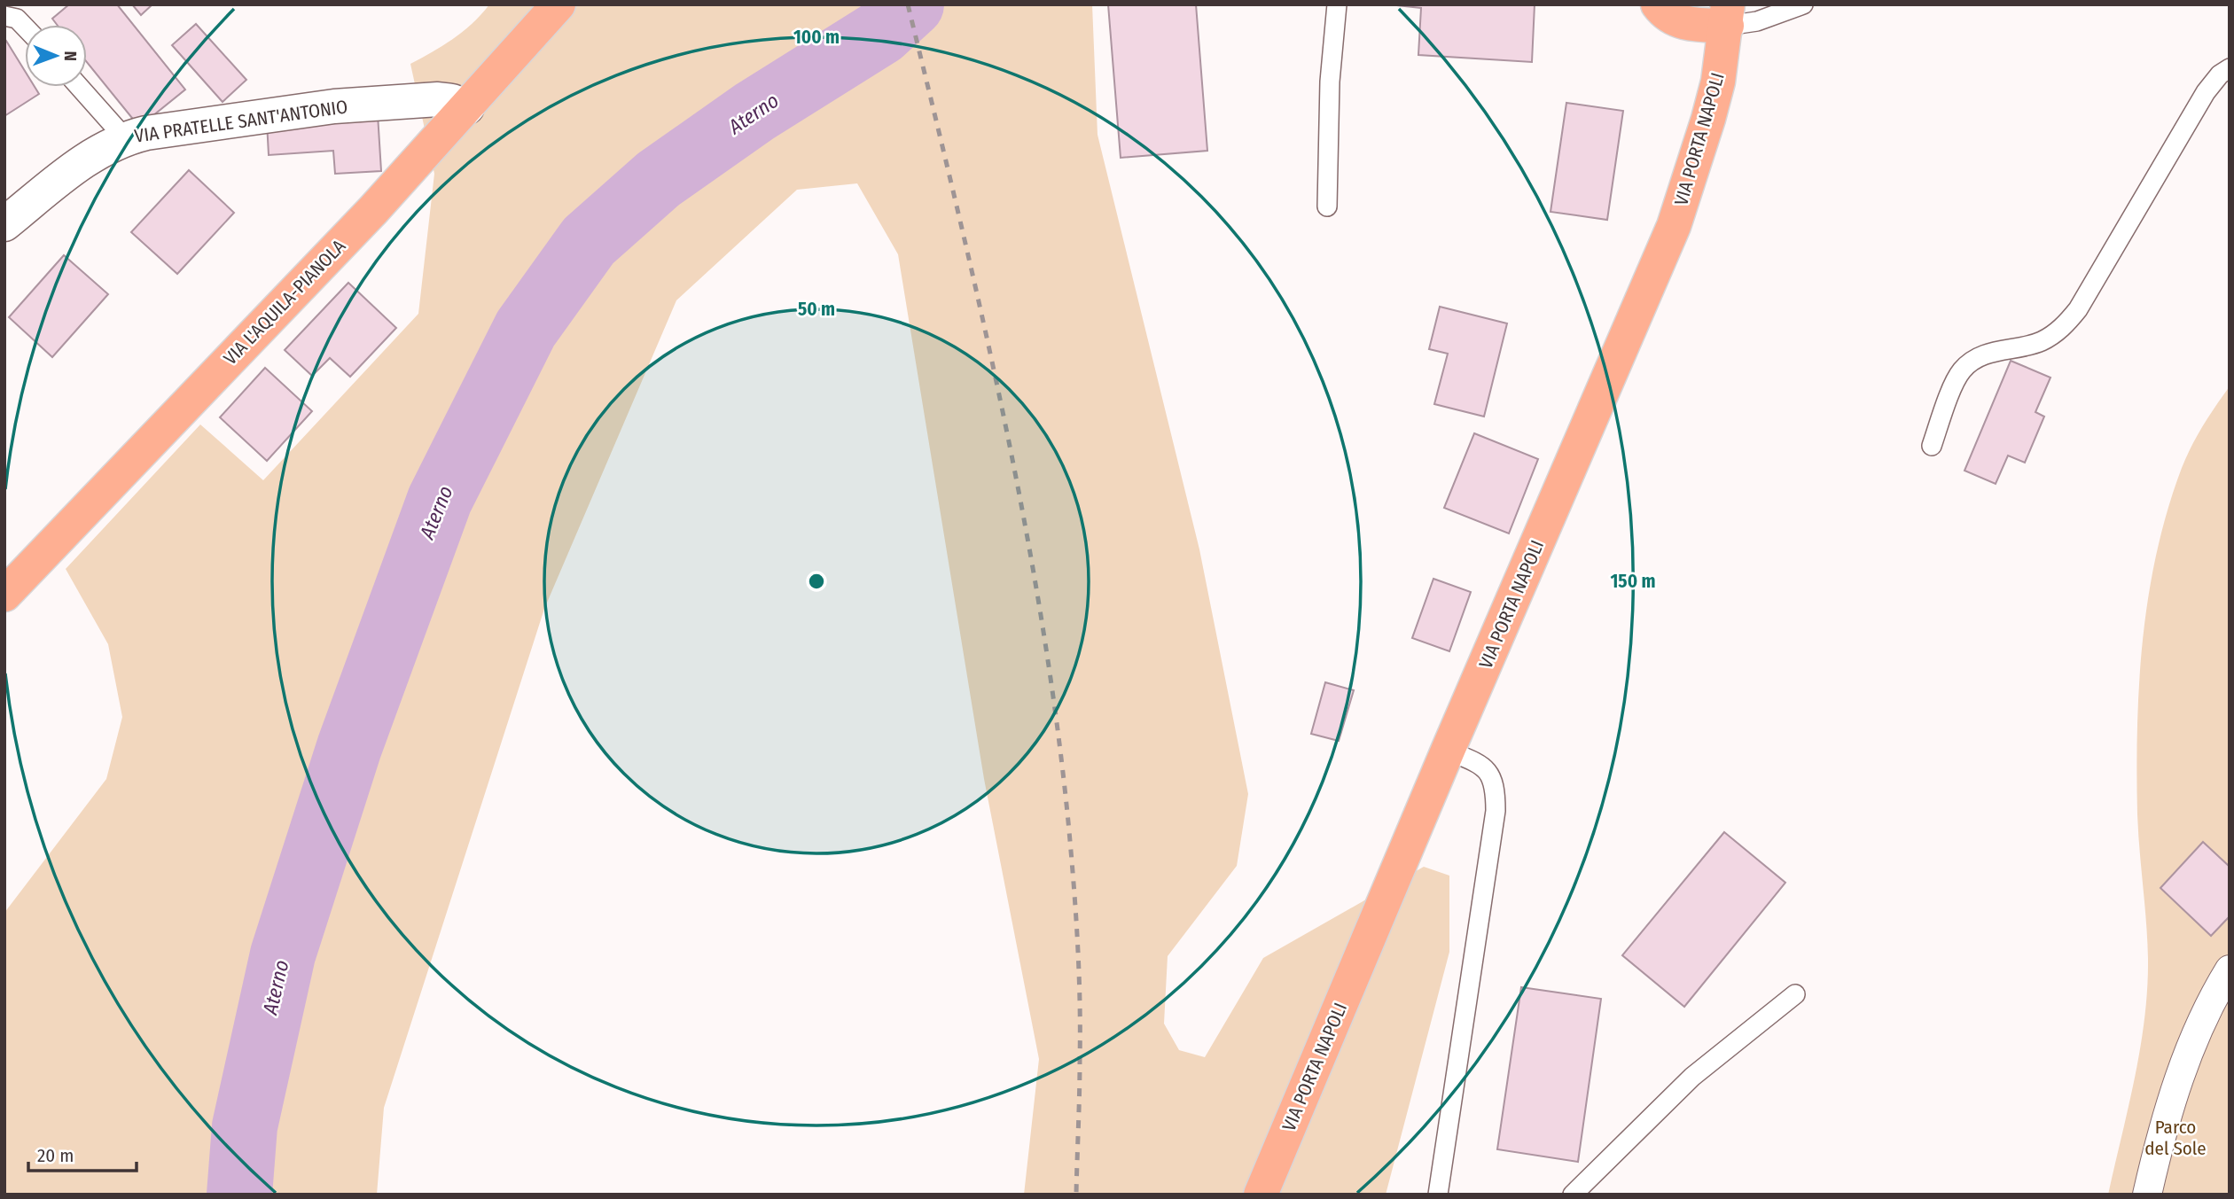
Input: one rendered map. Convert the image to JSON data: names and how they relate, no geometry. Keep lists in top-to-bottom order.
{
  "streets": {
    "main road": ["VIA PORTA NAPOLI", "VIA L'AQUILA-PIANOLA"],
    "street": ["VIA PRATELLE SANT'ANTONIO"]
  },
  "crossings": [
    ["VIA PRATELLE SANT'ANTONIO", "VIA L'AQUILA-PIANOLA"]
  ],
  "water": ["Aterno"],
  "parks": ["Parco del Sole"],
  "scale_bar": "20 m",
  "north": "right",
  "rings": ["100 m", "50 m", "150 m"]
}
